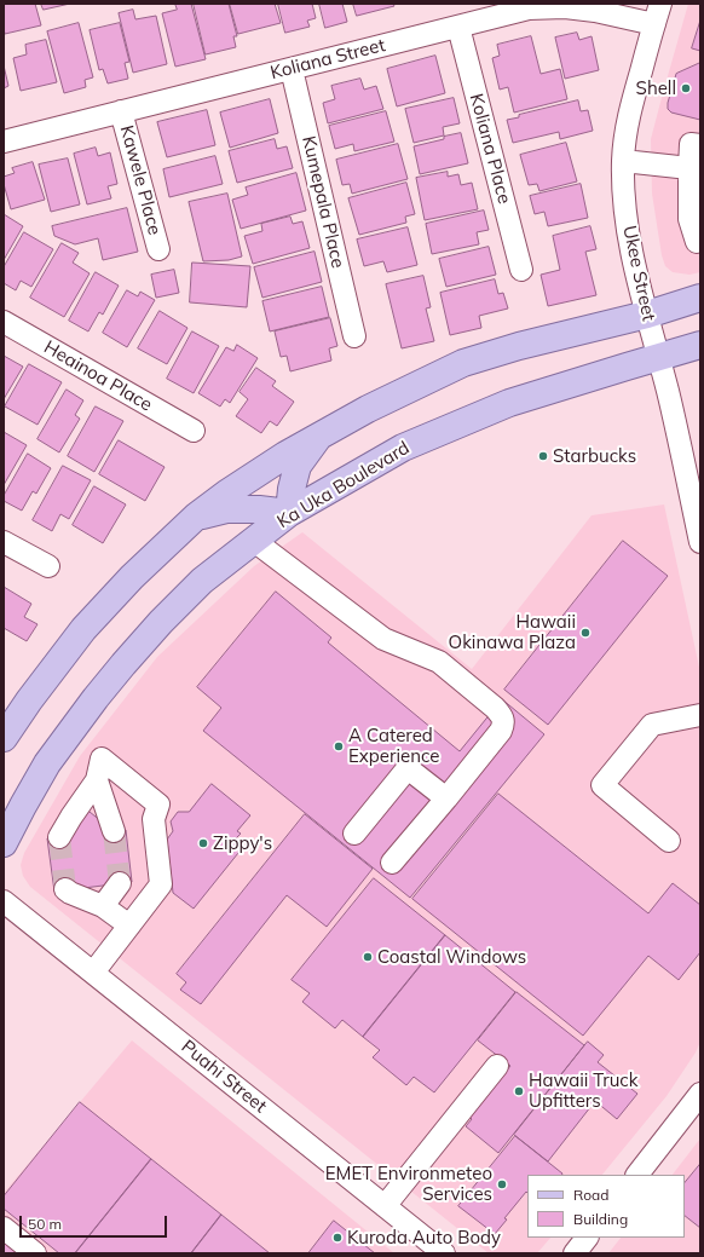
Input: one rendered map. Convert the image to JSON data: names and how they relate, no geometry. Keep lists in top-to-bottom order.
{
  "streets": {
    "main road": ["Ka Uka Boulevard"],
    "street": [
      "Koliana Street",
      "Koliana Place",
      "Kawele Place",
      "Kumepala Place",
      "Ukee Street",
      "Heainoa Place",
      "Puahi Street"
    ]
  },
  "crossings": [
    ["Koliana Street", "Koliana Place"],
    ["Koliana Street", "Kawele Place"],
    ["Koliana Street", "Kumepala Place"],
    ["Koliana Street", "Ukee Street"],
    ["Ukee Street", "Ka Uka Boulevard"]
  ],
  "places": [
    "Shell",
    "Starbucks",
    "Hawaii Okinawa Plaza",
    "A Catered Experience",
    "Zippy's",
    "Coastal Windows",
    "Hawaii Truck Upfitters",
    "EMET Environmeteo Services",
    "Kuroda Auto Body"
  ],
  "legend": ["Road", "Building"],
  "scale_bar": "50 m"
}
